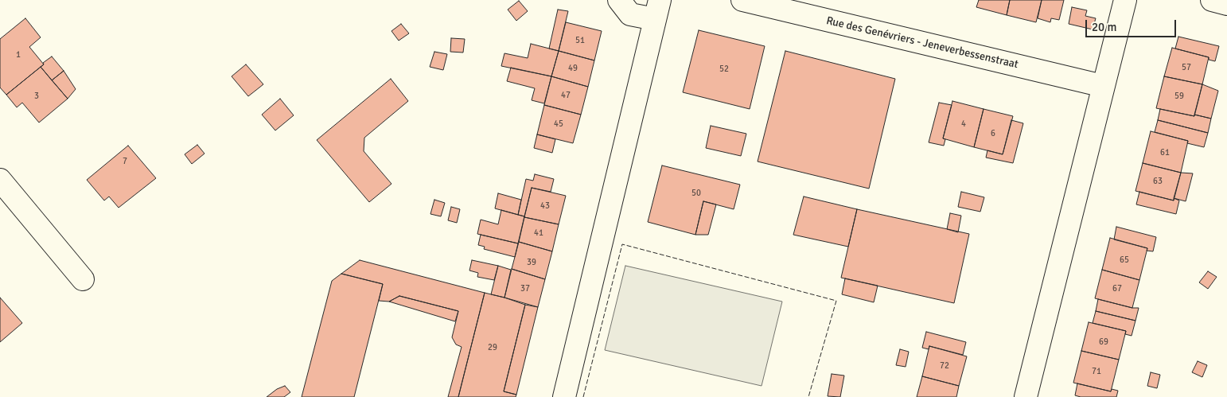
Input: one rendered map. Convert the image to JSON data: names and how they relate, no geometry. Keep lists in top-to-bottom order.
{
  "streets": {
    "street": ["Rue des Genévriers - Jeneverbessenstraat"]
  },
  "house_numbers": [
    "51",
    "1",
    "57",
    "49",
    "52",
    "47",
    "3",
    "59",
    "45",
    "4",
    "6",
    "61",
    "7",
    "63",
    "50",
    "43",
    "41",
    "65",
    "39",
    "37",
    "67",
    "69",
    "29",
    "72",
    "71"
  ],
  "scale_bar": "20 m"
}
